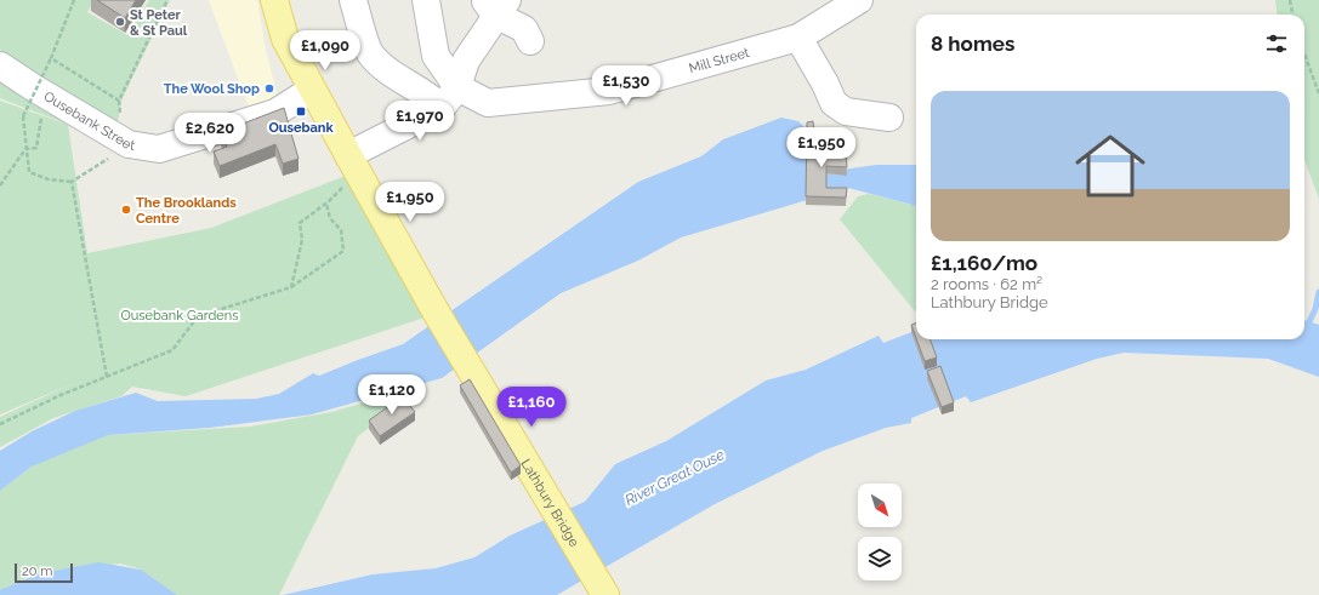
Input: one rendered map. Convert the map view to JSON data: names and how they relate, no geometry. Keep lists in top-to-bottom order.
{
  "streets": {
    "main road": ["Lathbury Bridge"],
    "street": ["Mill Street", "Ousebank Street"]
  },
  "crossings": [
    ["Ousebank Street", "Lathbury Bridge"]
  ],
  "water": ["River Great Ouse"],
  "parks": ["Ousebank Gardens"],
  "places": {
    "other": ["St Peter & St Paul", "The Wool Shop", "The Brooklands Centre"],
    "transit": ["Ousebank"]
  },
  "scale_bar": "20 m",
  "north": "bottom right",
  "page": {
    "heading": "8 homes",
    "price": [
      "£1,090",
      "£1,530",
      "£1,970",
      "£2,620",
      "£1,950",
      "£1,950",
      "£1,120",
      "£1,160"
    ],
    "list": [
      {
        "name": "£1,160/mo",
        "note": "2 rooms · 62 m² · Lathbury Bridge"
      }
    ],
    "scale": "20 m"
  }
}
